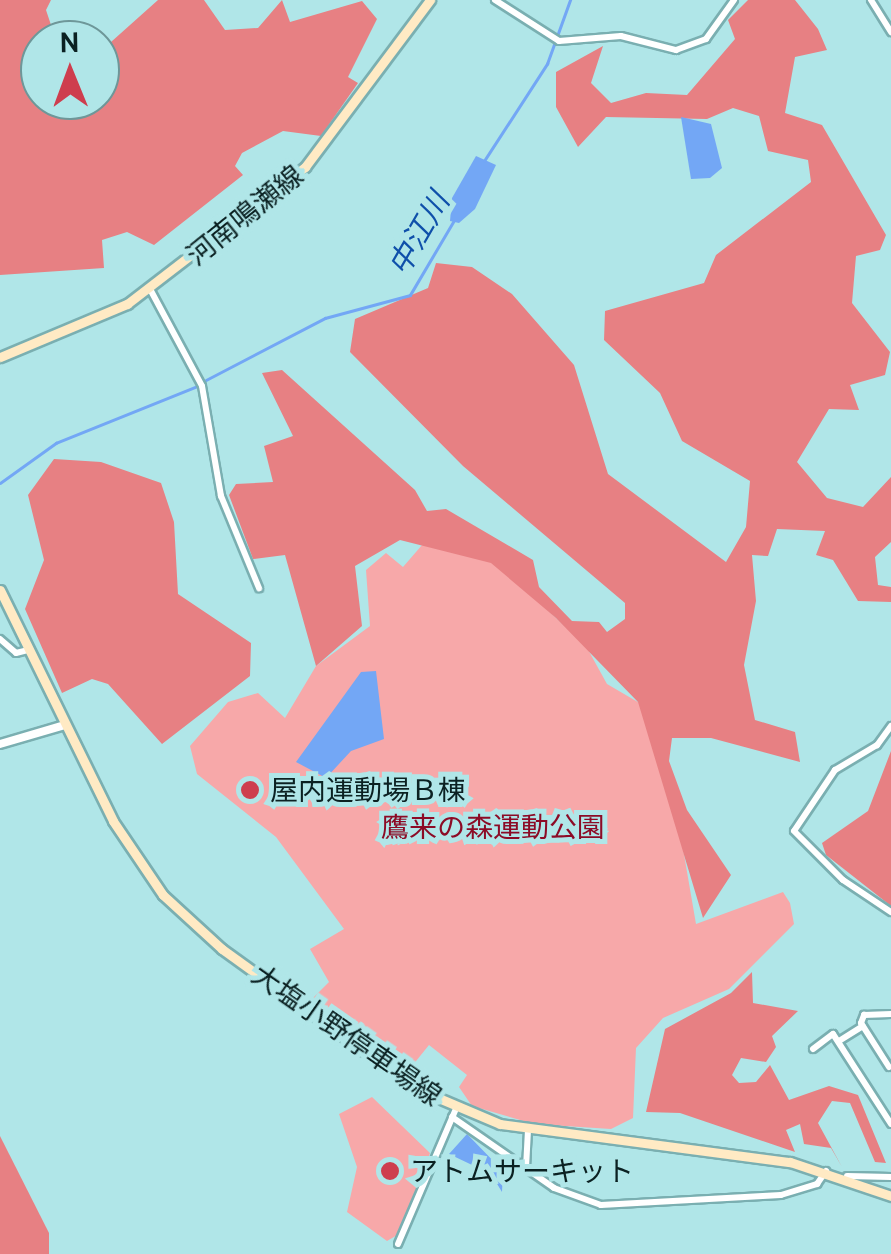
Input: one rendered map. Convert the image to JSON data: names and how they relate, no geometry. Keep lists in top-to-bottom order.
{
  "streets": {
    "main road": ["河南鳴瀬線", "大塩小野停車場線"]
  },
  "water": ["中江川"],
  "parks": ["鷹来の森運動公園"],
  "places": ["屋内運動場Ｂ棟", "アトムサーキット"],
  "north": "top"
}
